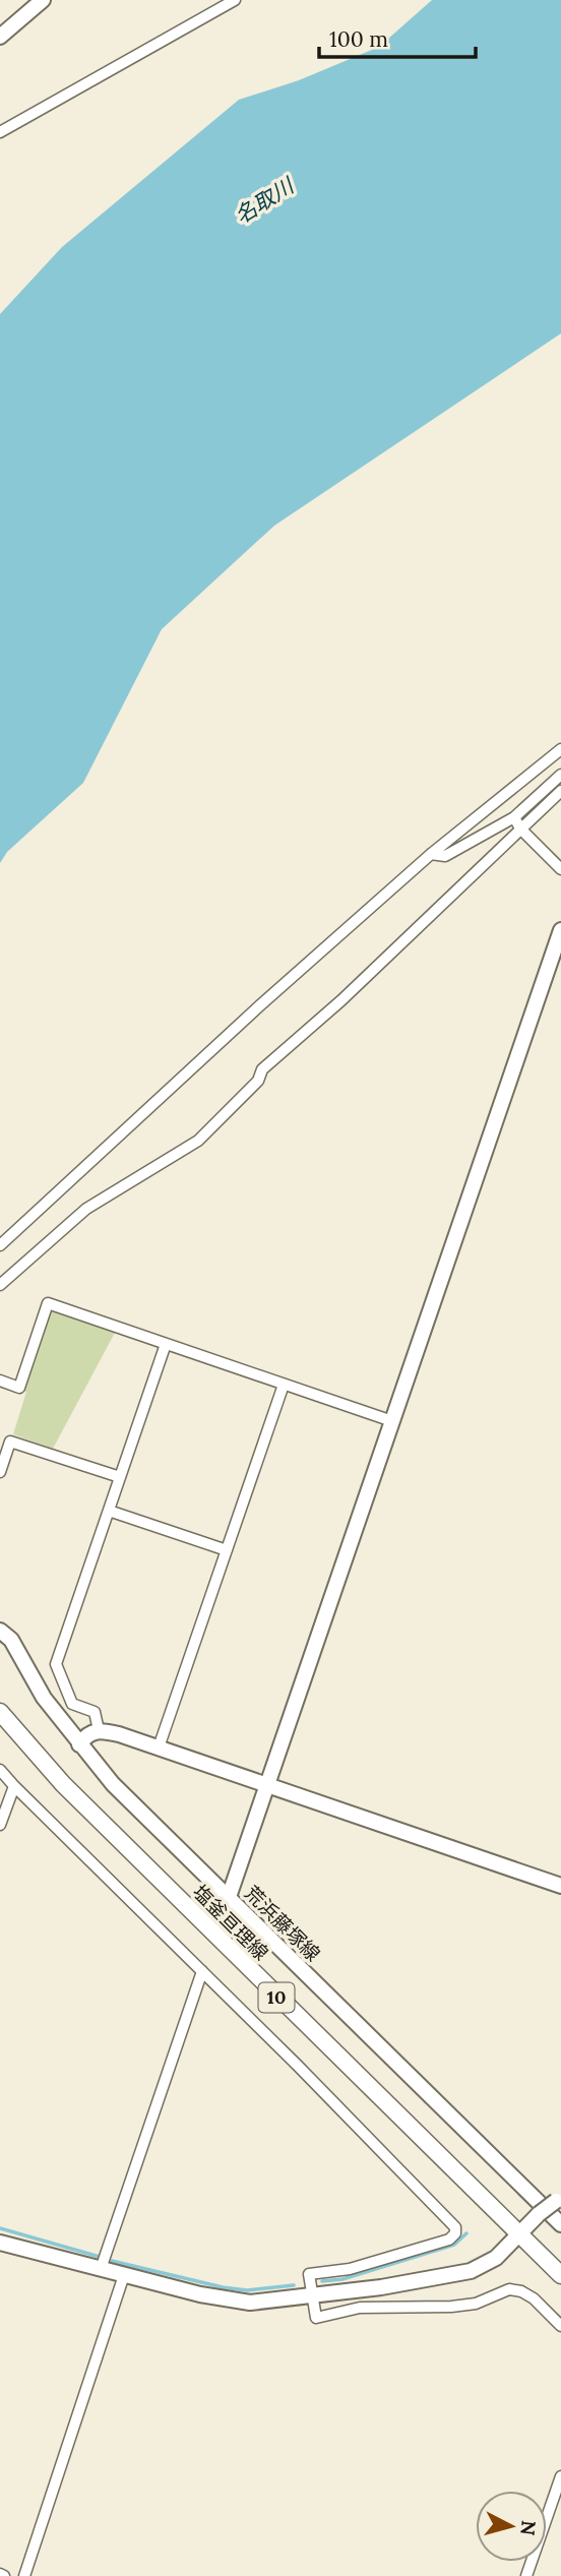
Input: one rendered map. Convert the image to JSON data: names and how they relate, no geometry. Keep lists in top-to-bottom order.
{
  "streets": {
    "main road": ["塩釜亘理線", "10"],
    "street": ["荒浜藤塚線"]
  },
  "water": ["名取川"],
  "scale_bar": "100 m",
  "north": "right"
}
